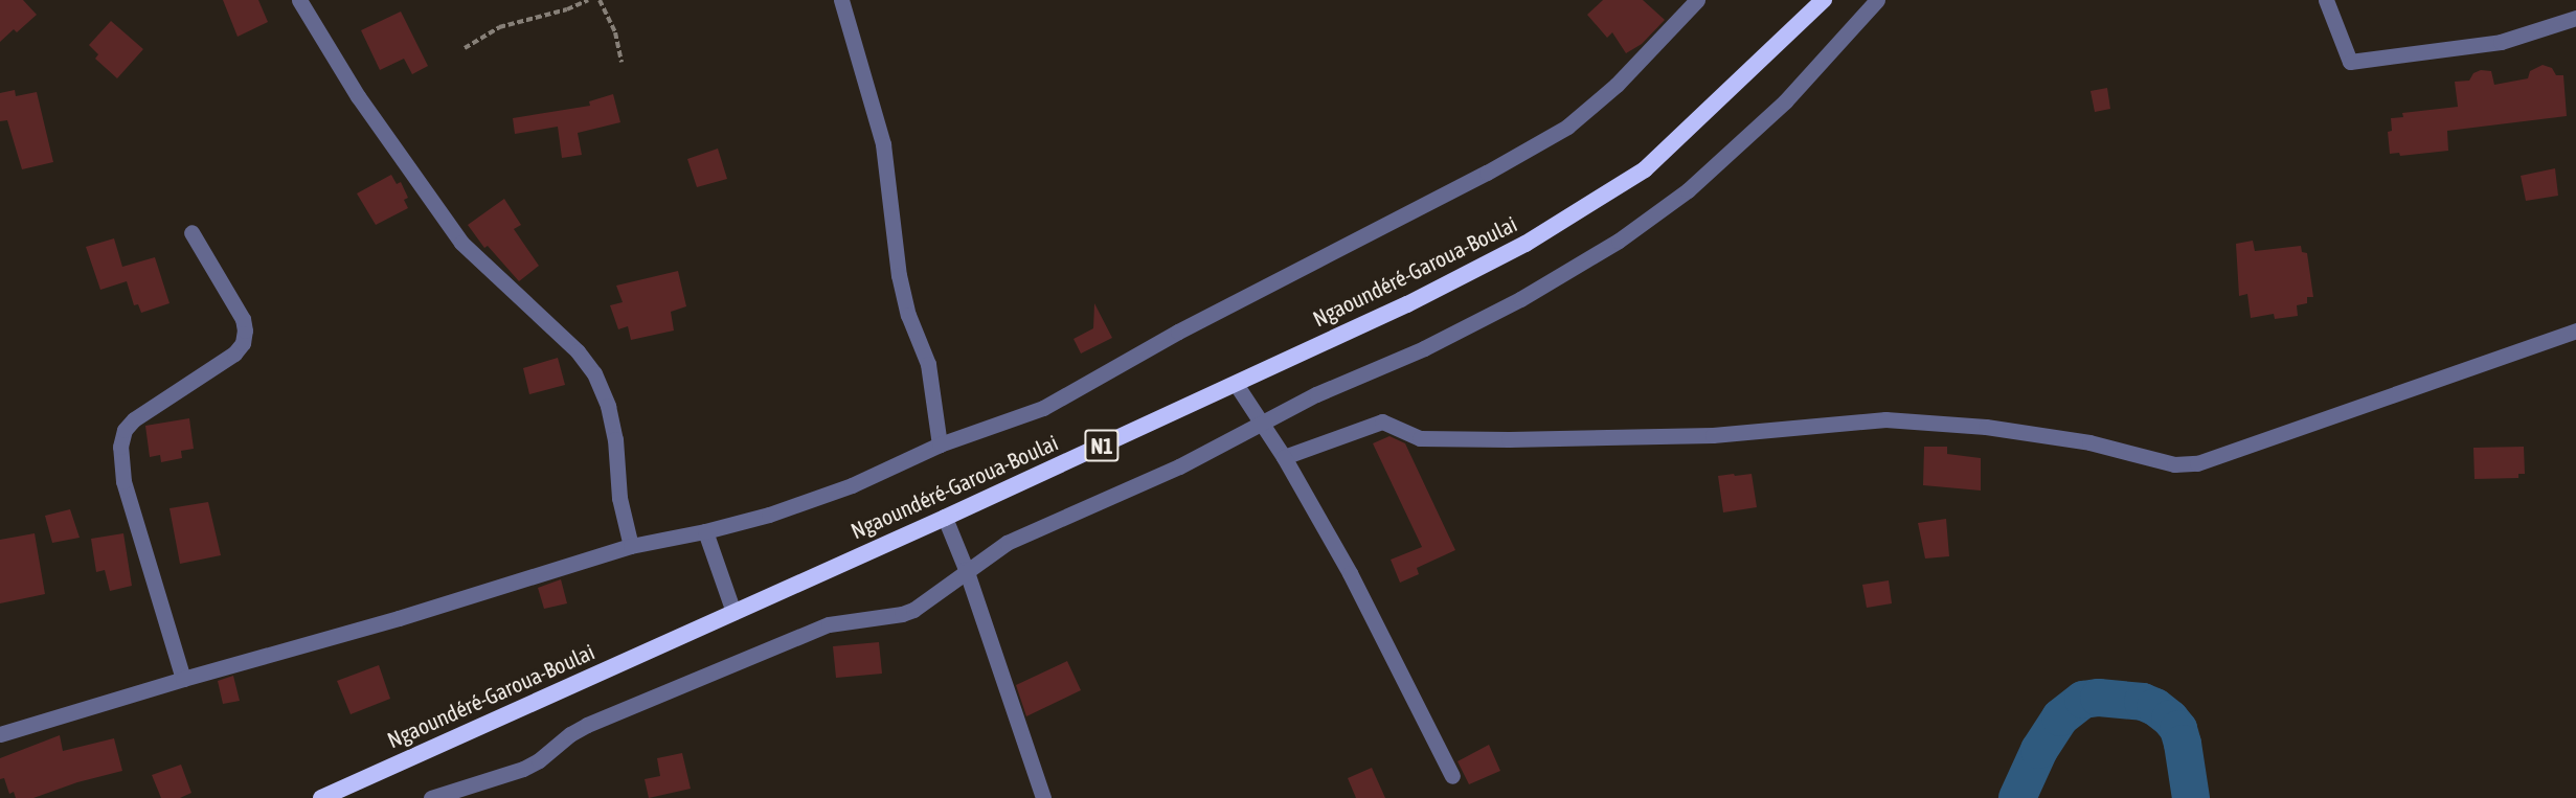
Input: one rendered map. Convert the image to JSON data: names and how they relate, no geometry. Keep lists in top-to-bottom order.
{
  "streets": {
    "highway": ["Ngaoundéré-Garoua-Boulai", "N1"]
  }
}
